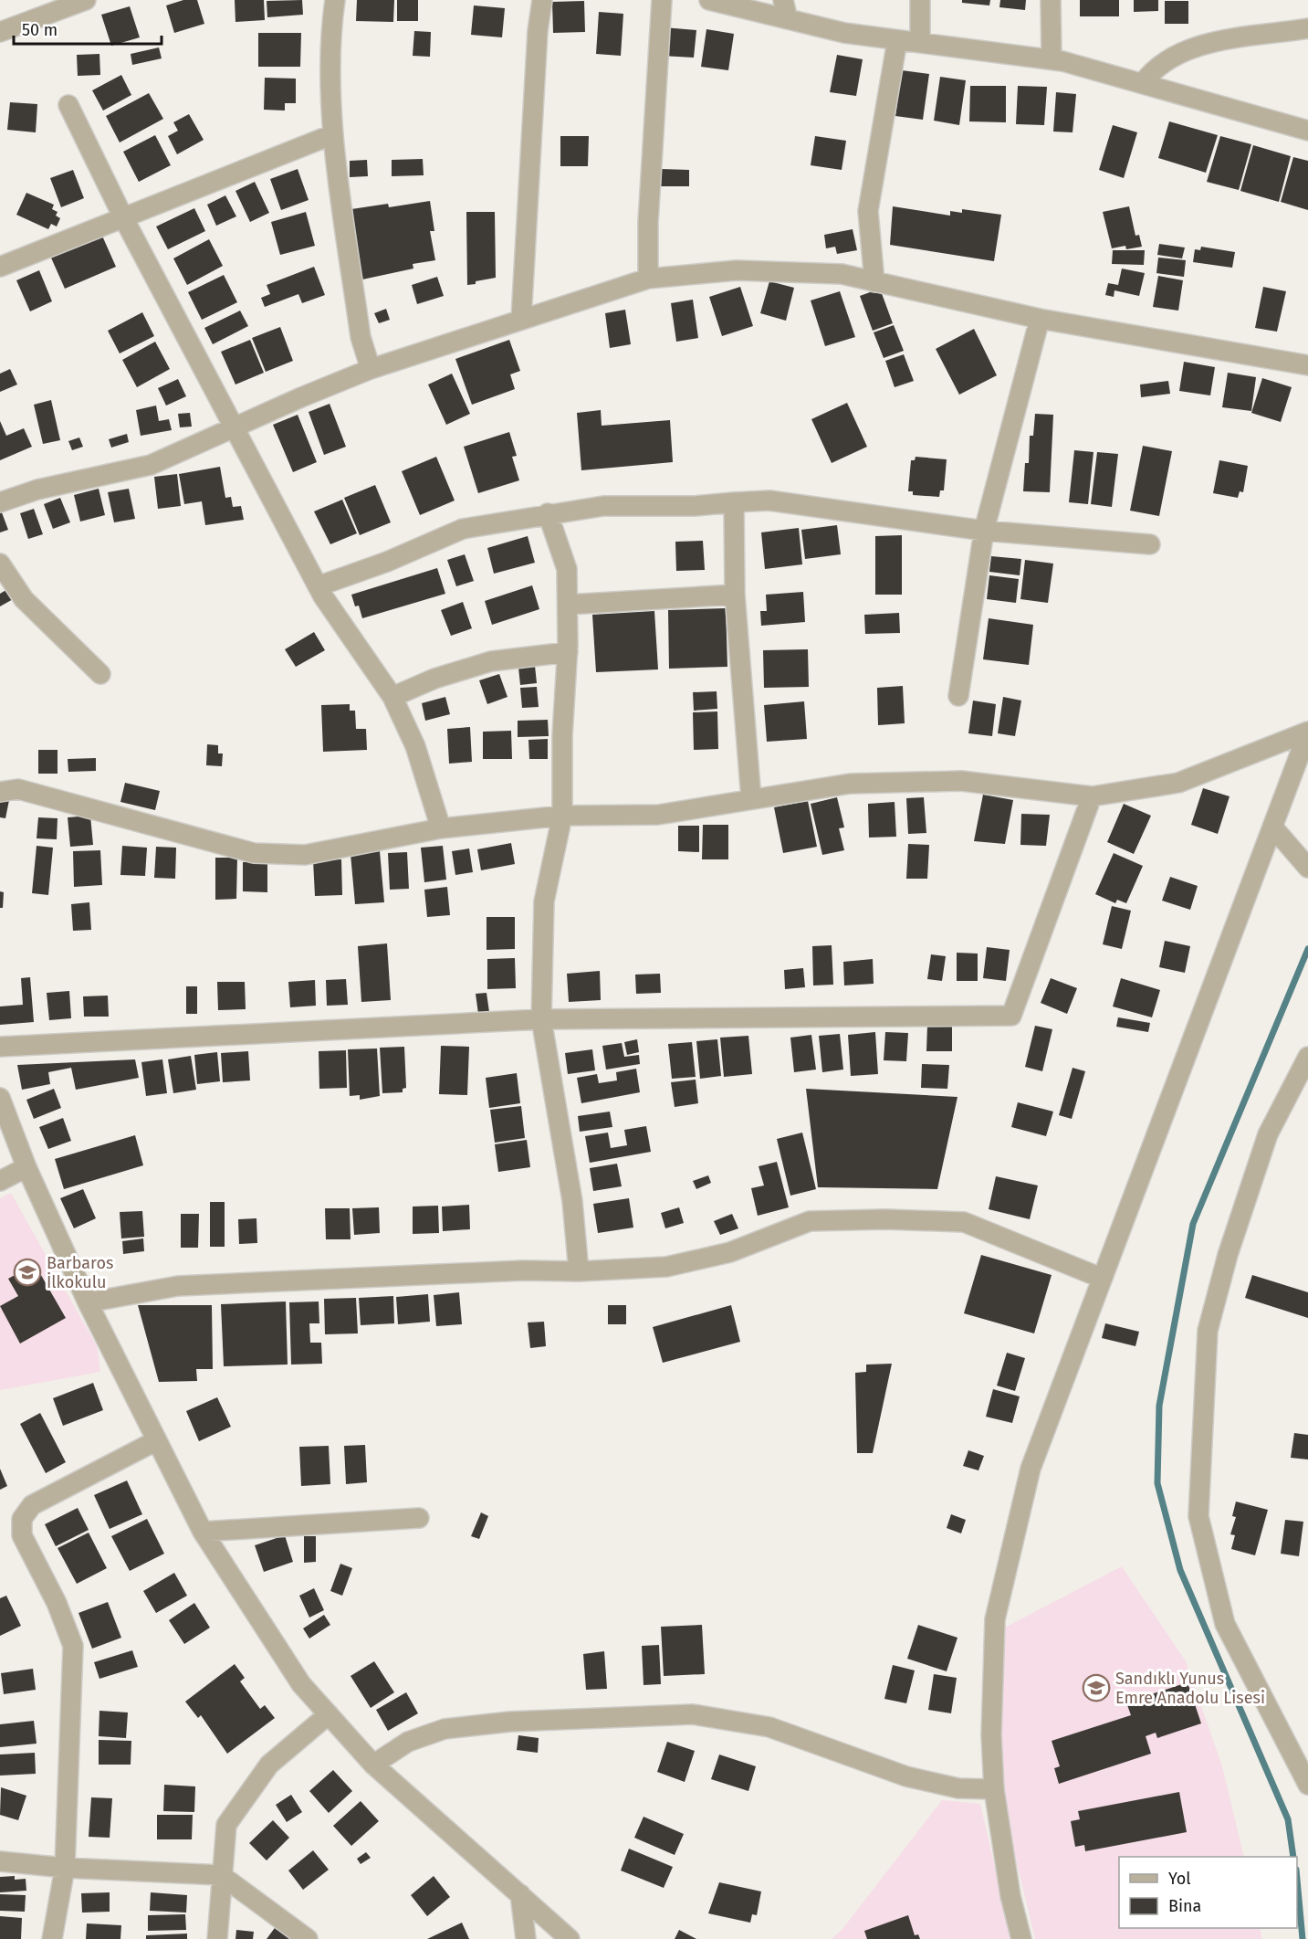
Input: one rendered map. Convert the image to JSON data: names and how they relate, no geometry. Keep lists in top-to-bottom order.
{
  "places": {
    "school or university": ["Barbaros İlkokulu", "Sandıklı Yunus Emre Anadolu Lisesi"]
  },
  "legend": ["Yol", "Bina"],
  "scale_bar": "50 m"
}
